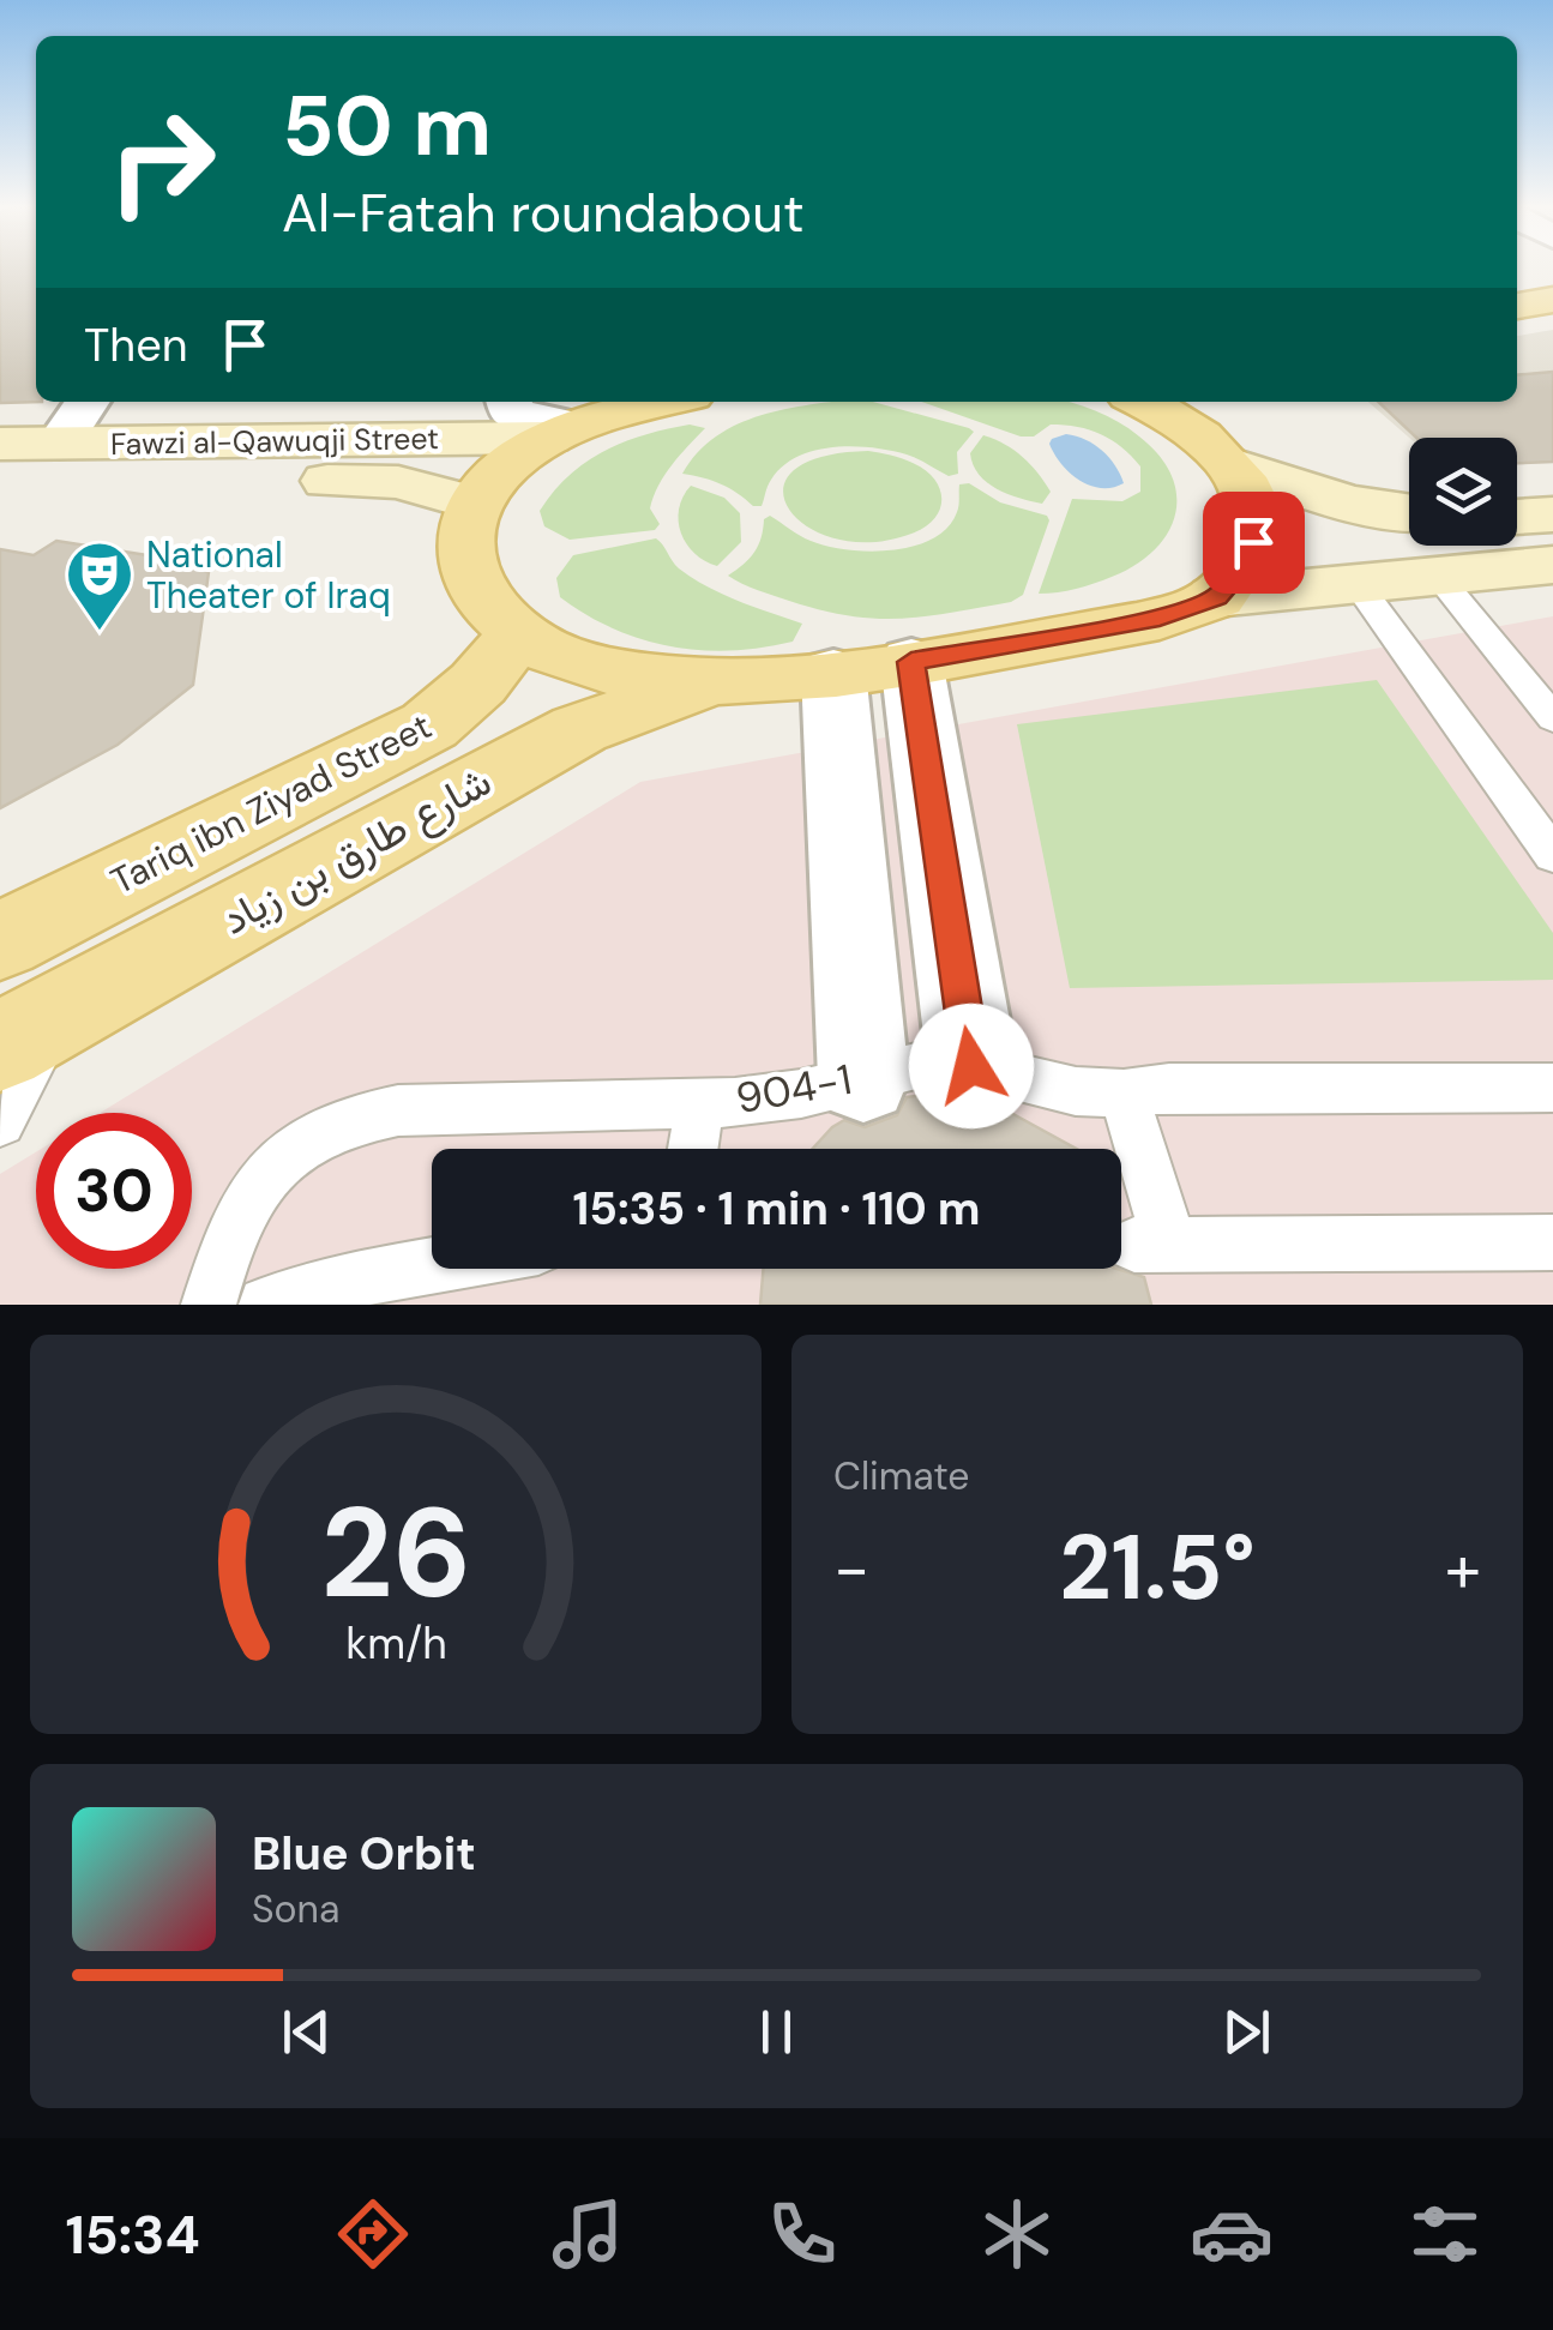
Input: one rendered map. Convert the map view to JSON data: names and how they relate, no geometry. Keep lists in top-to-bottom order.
{
  "streets": {
    "main road": ["Tariq ibn Ziyad Street", "شارع طارق بن زياد"],
    "street": ["Fawzi al-Qawuqji Street"],
    "lane": ["904-1"]
  },
  "places": {
    "theatre": ["National Theater of Iraq"]
  },
  "page": {
    "turn": ["50 m", "Al-Fatah roundabout"],
    "then": "Then",
    "limit": "30",
    "trip": "15:35 · 1 min · 110 m",
    "tile": "Climate",
    "heat": ["−", "21.5°", "+"],
    "song": ["Blue Orbit", "Sona"],
    "tabs": "15:34",
    "gauge": ["26", "km/h"]
  }
}
